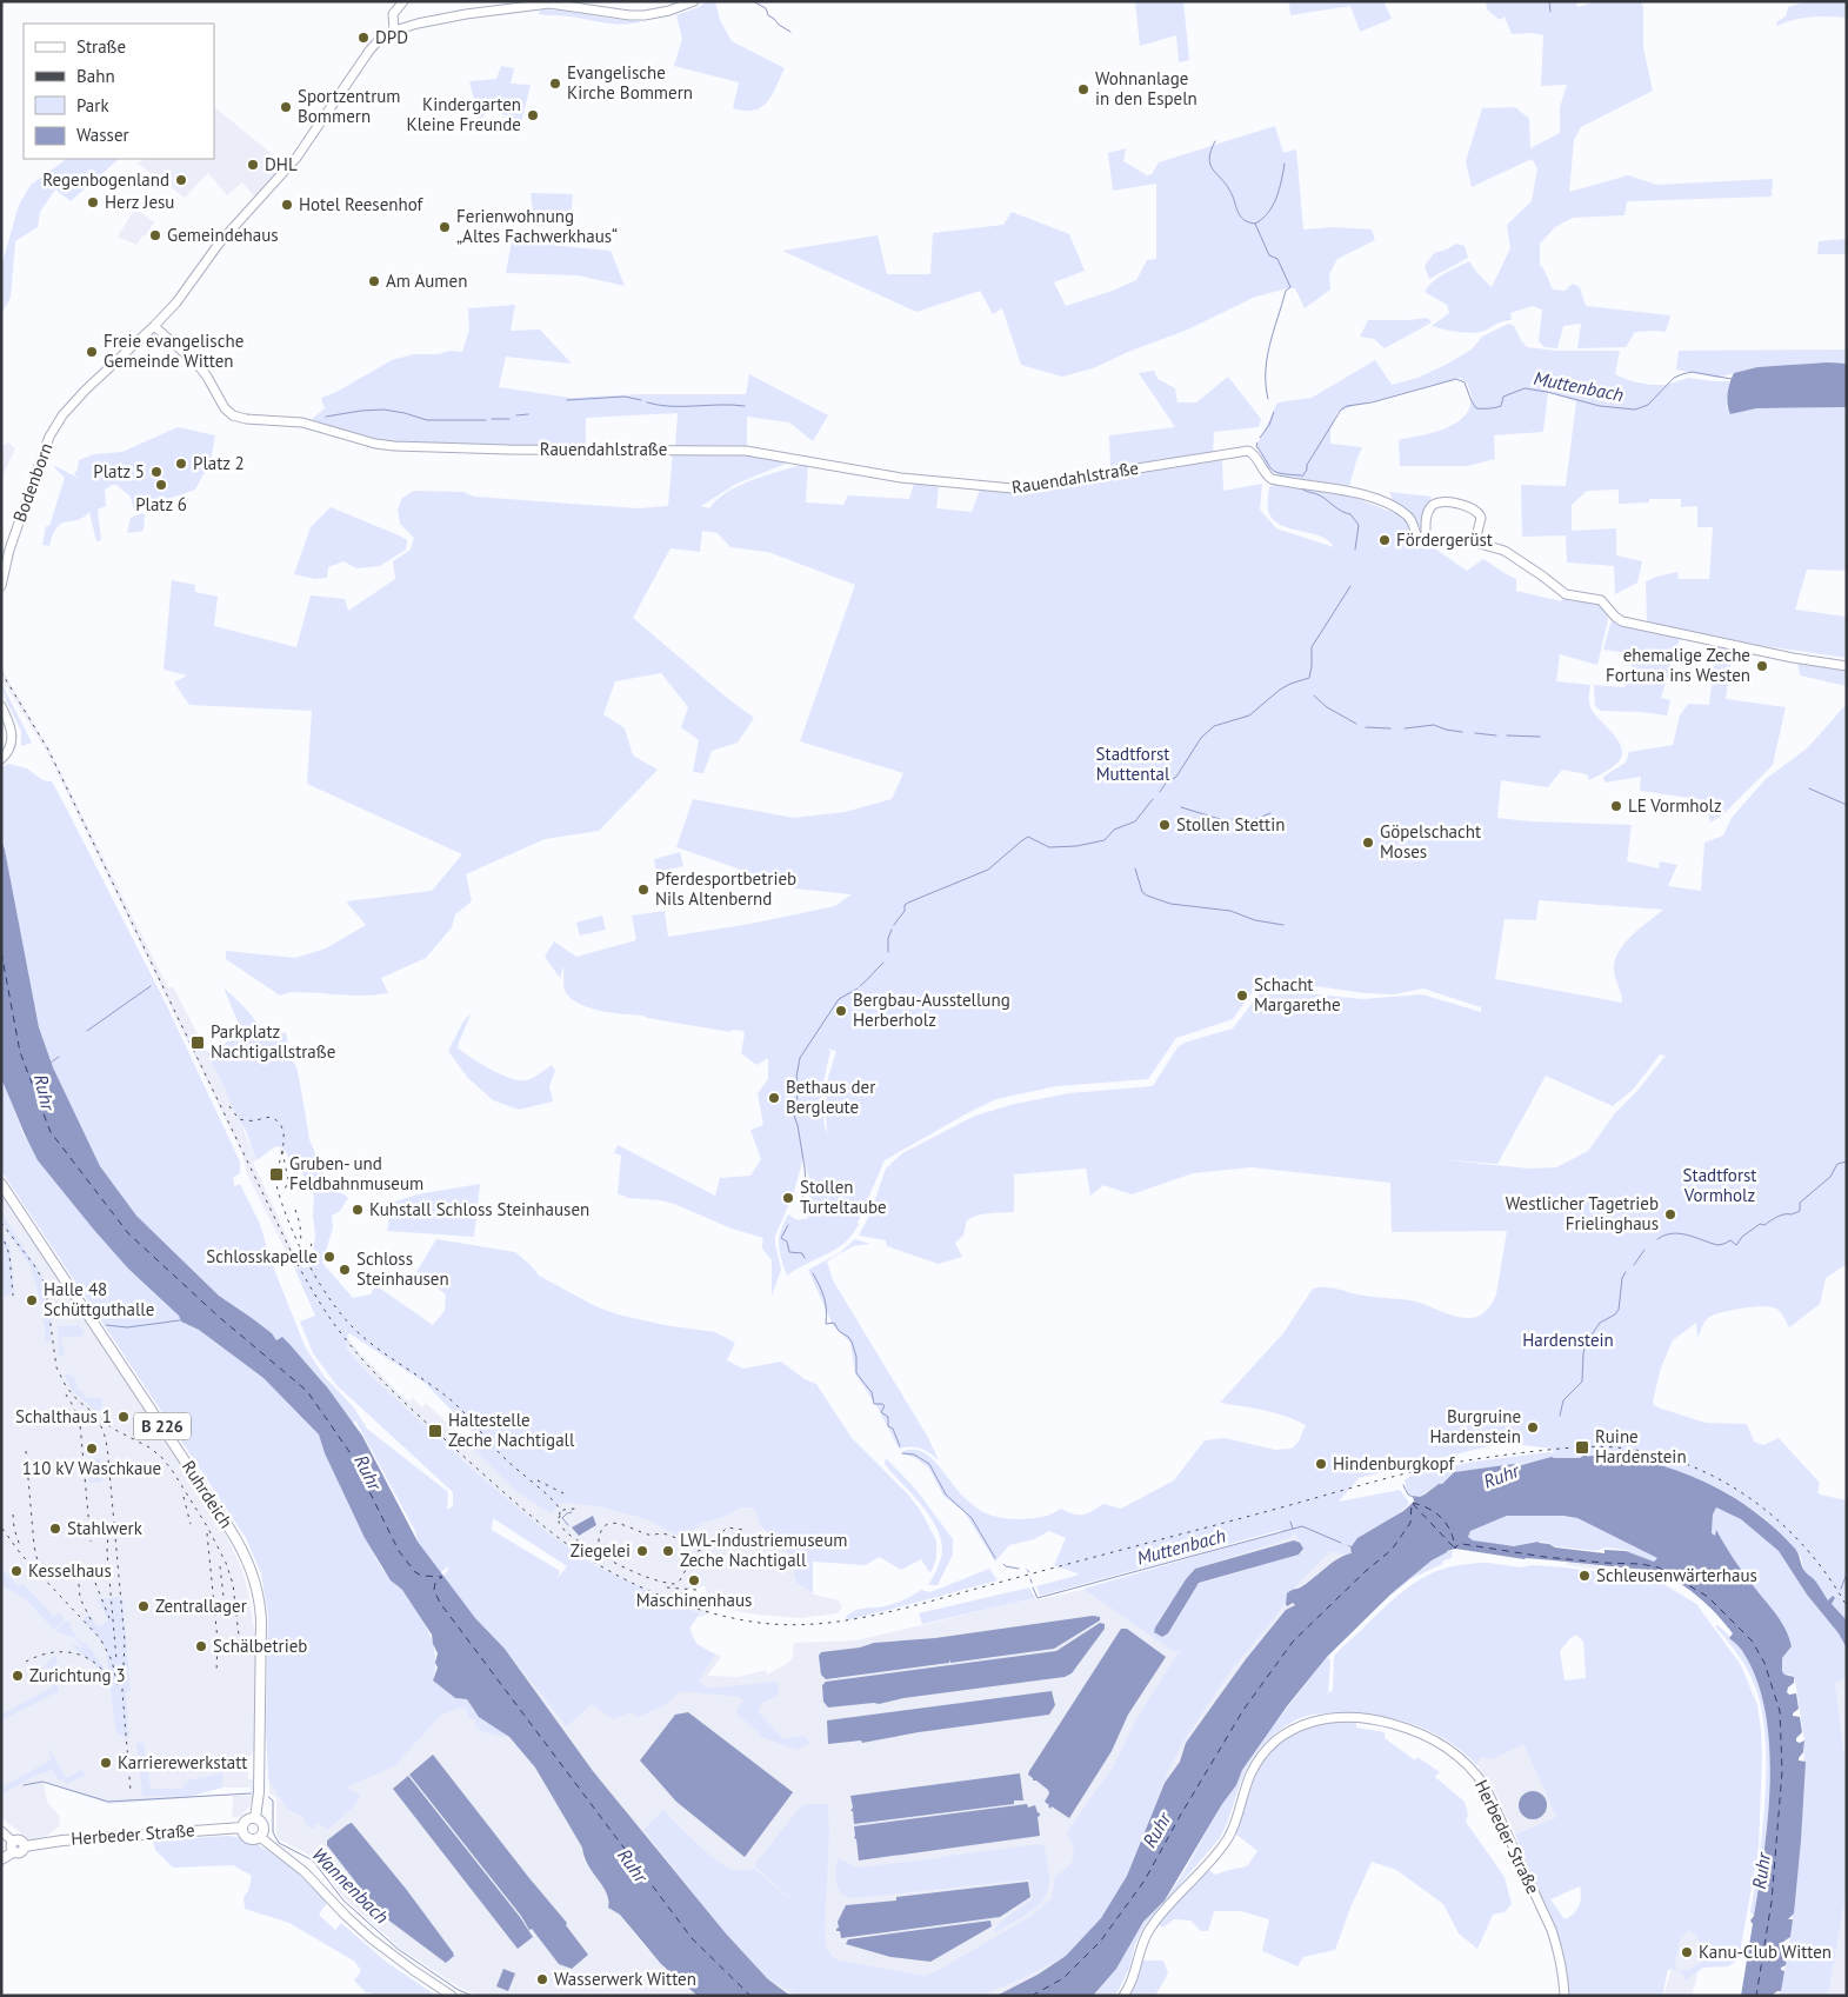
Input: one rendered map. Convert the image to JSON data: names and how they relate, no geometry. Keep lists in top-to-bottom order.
{
  "streets": {
    "main road": [
      "Rauendahlstraße",
      "Bodenborn",
      "B 226",
      "Ruhrdeich",
      "Herbeder Straße"
    ]
  },
  "crossings": [
    ["Rauendahlstraße", "Bodenborn"],
    ["B 226", "Ruhrdeich"],
    ["B 226", "Herbeder Straße"],
    ["Ruhrdeich", "Herbeder Straße"]
  ],
  "water": ["Muttenbach", "Ruhr", "Wannenbach"],
  "parks": ["Stadtforst Muttental", "Stadtforst Vormholz", "Hardenstein"],
  "places": {
    "other": [
      "DPD",
      "Evangelische Kirche Bommern",
      "Wohnanlage in den Espeln",
      "Sportzentrum Bommern",
      "Kindergarten Kleine Freunde",
      "DHL",
      "Regenbogenland",
      "Herz Jesu",
      "Hotel Reesenhof",
      "Ferienwohnung „Altes Fachwerkhaus“",
      "Gemeindehaus",
      "Am Aumen",
      "Freie evangelische Gemeinde Witten",
      "Platz 2",
      "Platz 5",
      "Platz 6",
      "Fördergerüst",
      "ehemalige Zeche Fortuna ins Westen",
      "LE Vormholz",
      "Stollen Stettin",
      "Göpelschacht Moses",
      "Pferdesportbetrieb Nils Altenbernd",
      "Schacht Margarethe",
      "Bergbau-Ausstellung Herberholz",
      "Bethaus der Bergleute",
      "Stollen Turteltaube",
      "Kuhstall Schloss Steinhausen",
      "Westlicher Tagetrieb Frielinghaus",
      "Schlosskapelle",
      "Schloss Steinhausen",
      "Halle 48 Schüttguthalle",
      "Schalthaus 1",
      "Burgruine Hardenstein",
      "110 kV Waschkaue",
      "Hindenburgkopf",
      "Stahlwerk",
      "Ziegelei",
      "LWL-Industriemuseum Zeche Nachtigall",
      "Kesselhaus",
      "Schleusenwärterhaus",
      "Maschinenhaus",
      "Zentrallager",
      "Schälbetrieb",
      "Zurichtung 3",
      "Karrierewerkstatt",
      "Kanu-Club Witten",
      "Wasserwerk Witten"
    ],
    "transit": [
      "Parkplatz Nachtigallstraße",
      "Gruben- und Feldbahnmuseum",
      "Haltestelle Zeche Nachtigall",
      "Ruine Hardenstein"
    ]
  },
  "legend": [
    "Straße",
    "Bahn",
    "Park",
    "Wasser"
  ]
}
